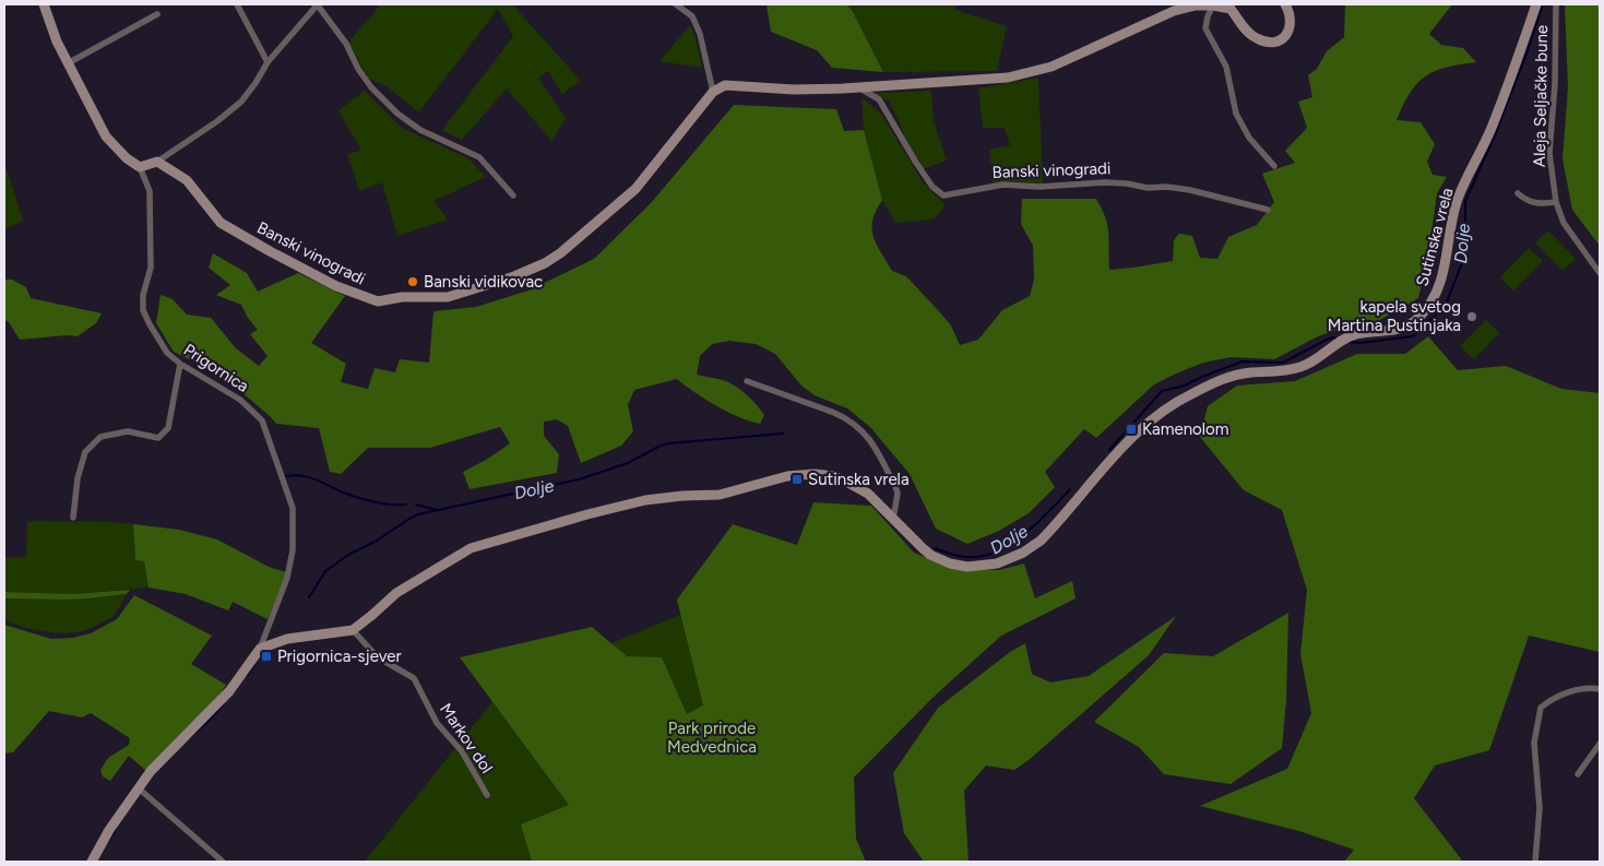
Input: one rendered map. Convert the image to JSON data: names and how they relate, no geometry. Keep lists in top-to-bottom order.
{
  "streets": {
    "street": [
      "Aleja Seljačke bune",
      "Banski vinogradi",
      "Sutinska vrela",
      "Prigornica",
      "Markov dol"
    ]
  },
  "crossings": [
    ["Sutinska vrela", "Prigornica"],
    ["Sutinska vrela", "Markov dol"]
  ],
  "water": ["Dolje"],
  "parks": ["Park prirode Medvednica"],
  "places": {
    "other": ["Banski vidikovac", "kapela svetog Martina Pustinjaka"],
    "transit": ["Kamenolom", "Sutinska vrela", "Prigornica-sjever"]
  }
}
